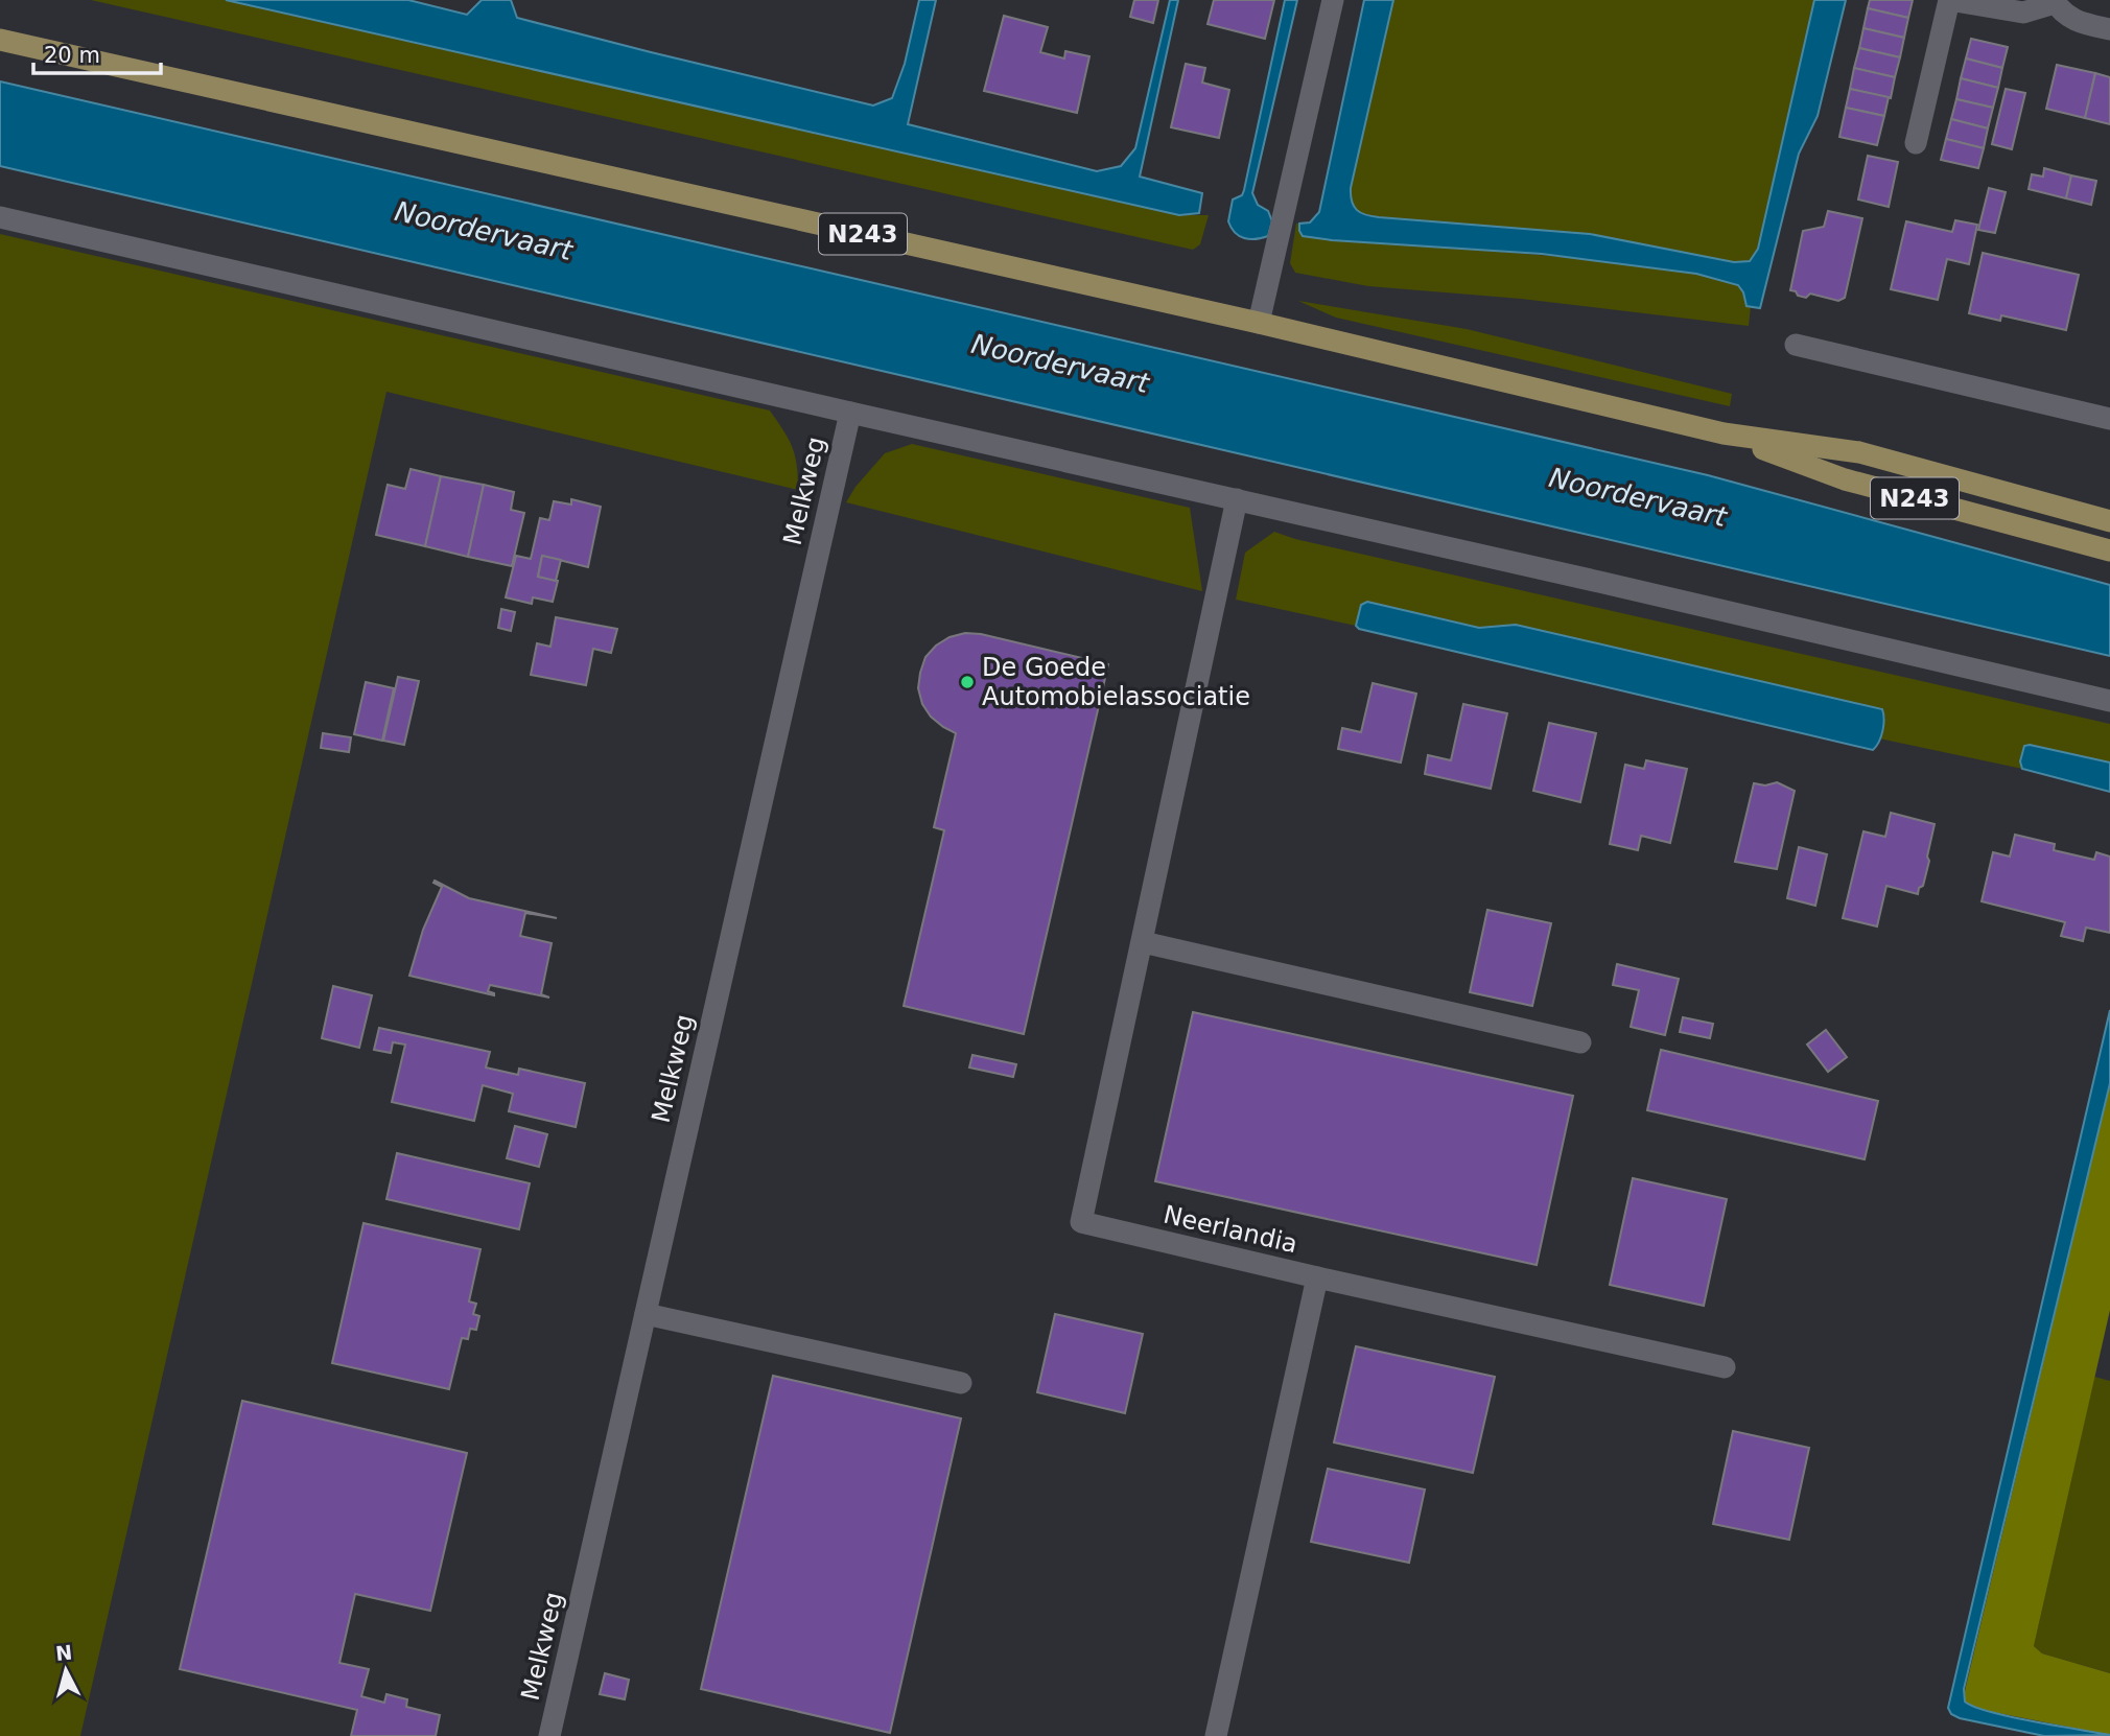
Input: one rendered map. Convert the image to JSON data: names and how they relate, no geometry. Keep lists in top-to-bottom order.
{
  "streets": {
    "main road": ["N243"],
    "street": ["Melkweg", "Neerlandia"]
  },
  "water": ["Noordervaart"],
  "places": ["De Goede Automobielassociatie"],
  "scale_bar": "20 m",
  "north": "top"
}
